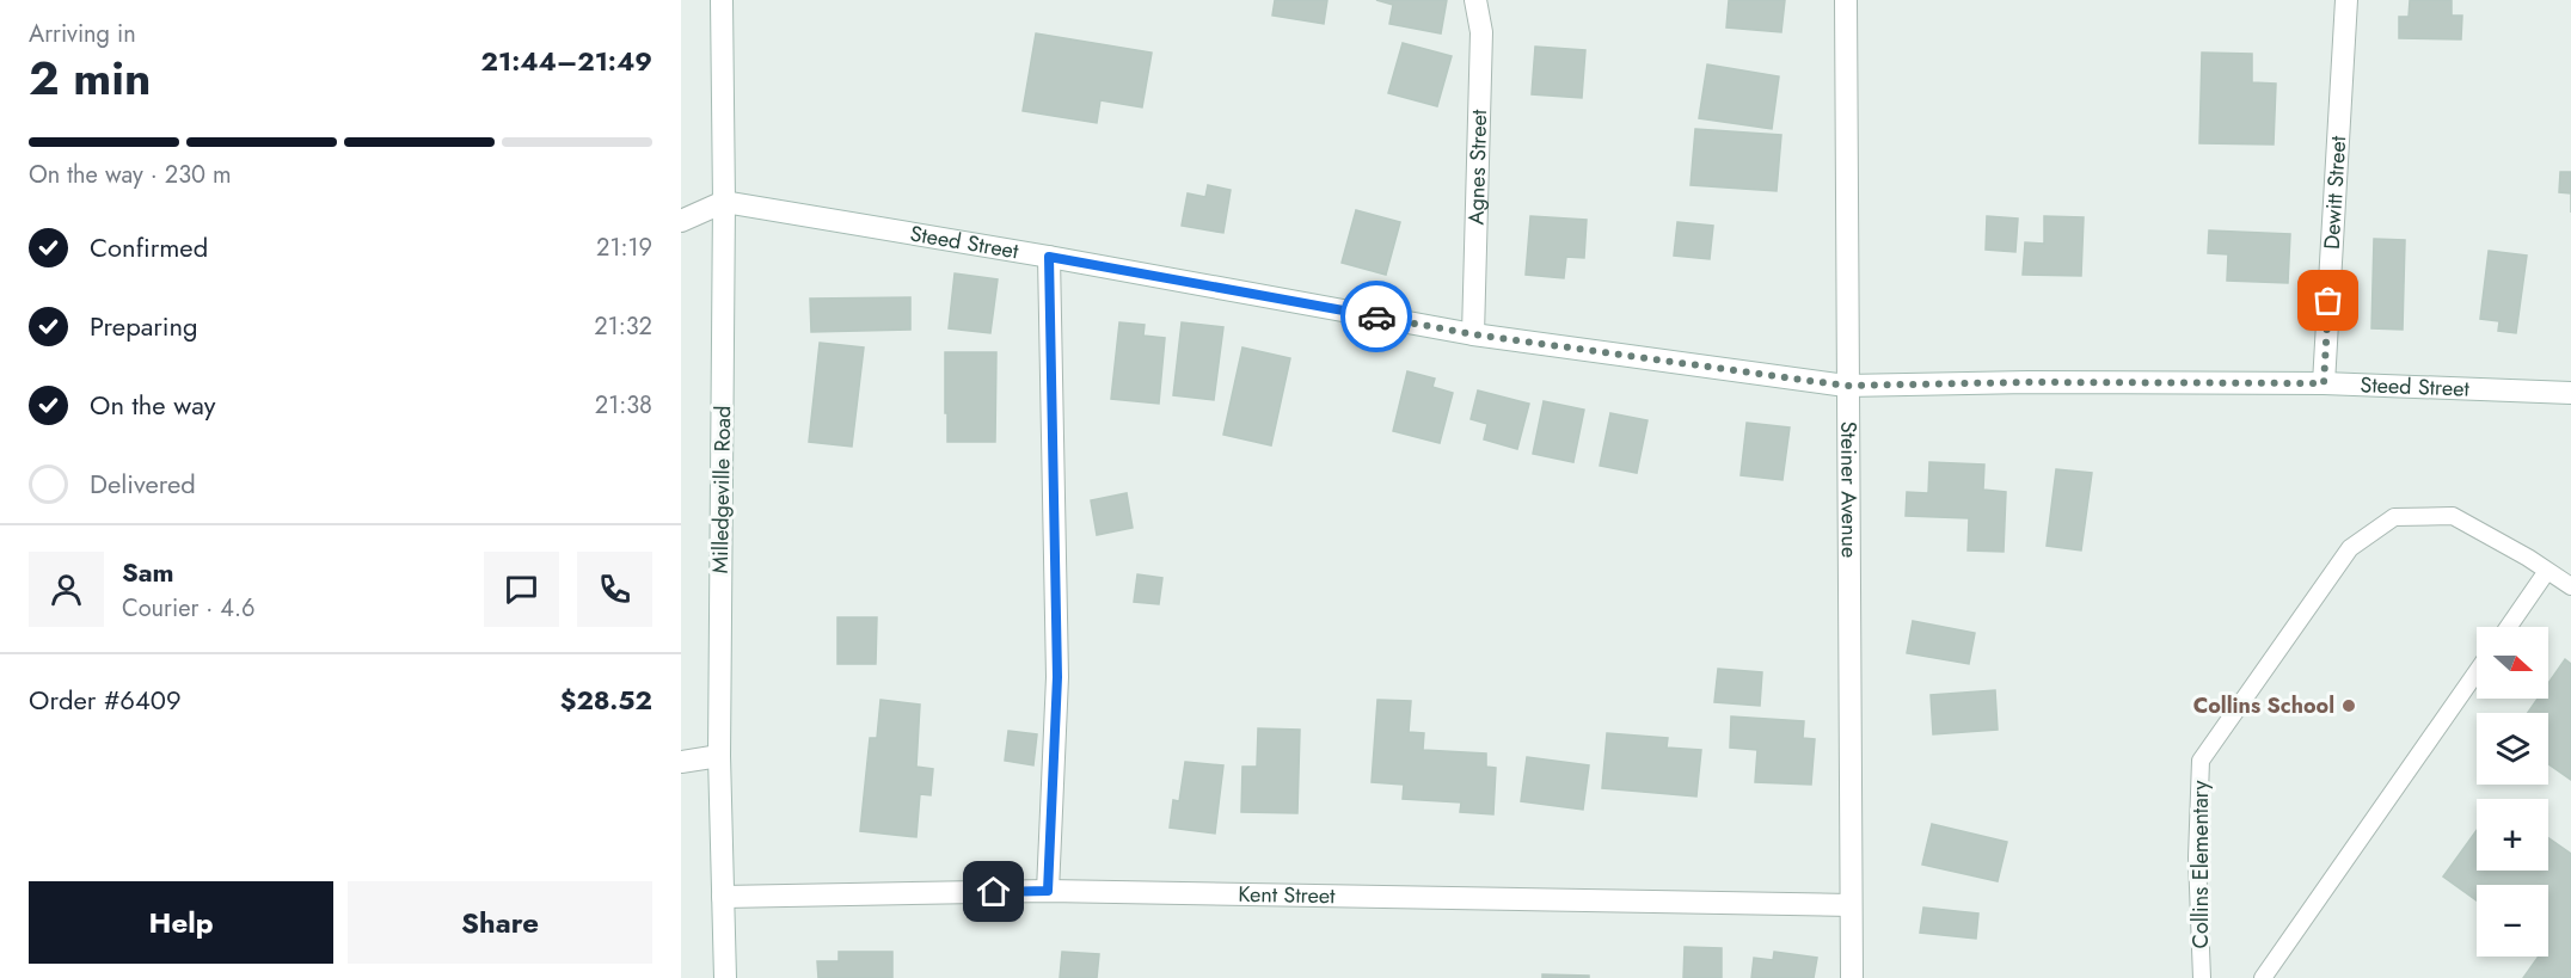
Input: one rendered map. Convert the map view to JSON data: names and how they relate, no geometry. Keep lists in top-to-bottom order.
{
  "streets": {
    "street": [
      "Agnes Street",
      "Dewitt Street",
      "Steed Street",
      "Milledgeville Road",
      "Steiner Avenue",
      "Kent Street"
    ],
    "lane": ["Collins Elementary"]
  },
  "crossings": [
    ["Agnes Street", "Steed Street"],
    ["Dewitt Street", "Steed Street"],
    ["Steed Street", "Milledgeville Road"],
    ["Steed Street", "Steiner Avenue"],
    ["Milledgeville Road", "Kent Street"],
    ["Steiner Avenue", "Kent Street"]
  ],
  "places": ["Collins School"],
  "north": "right",
  "page": {
    "heading": ["2 min", "Arriving in", "21:44–21:49"],
    "panel": [
      "Sam",
      "Courier · 4.6",
      "Order #6409",
      "$28.52"
    ],
    "bar": "On the way · 230 m",
    "list": [
      ["Confirmed", "21:19"],
      ["Preparing", "21:32"],
      ["On the way", "21:38"],
      "Delivered"
    ],
    "map_buttons": ["+", "−"],
    "buttons": ["Help", "Share"]
  }
}
